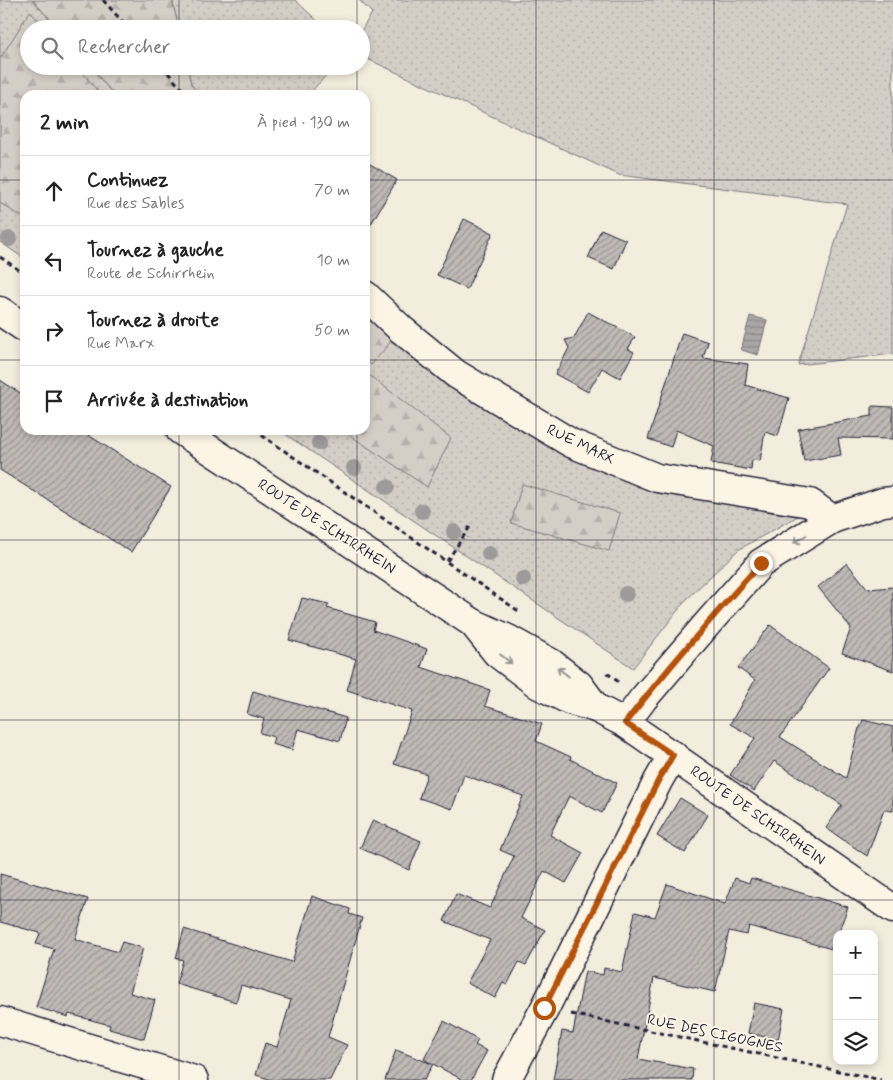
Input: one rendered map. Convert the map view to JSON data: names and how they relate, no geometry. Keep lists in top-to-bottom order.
{
  "streets": {
    "street": ["RUE MARX", "ROUTE DE SCHIRRHEIN"],
    "path": ["RUE DES CIGOGNES"]
  },
  "page": {
    "search": "Rechercher",
    "heading": ["2 min", "À pied · 130 m"],
    "list": [
      ["Continuez", "Rue des Sables", "70 m"],
      ["Tournez à gauche", "Route de Schirrhein", "10 m"],
      ["Tournez à droite", "Rue Marx", "50 m"],
      "Arrivée à destination"
    ],
    "map_buttons": ["+", "−"]
  }
}
